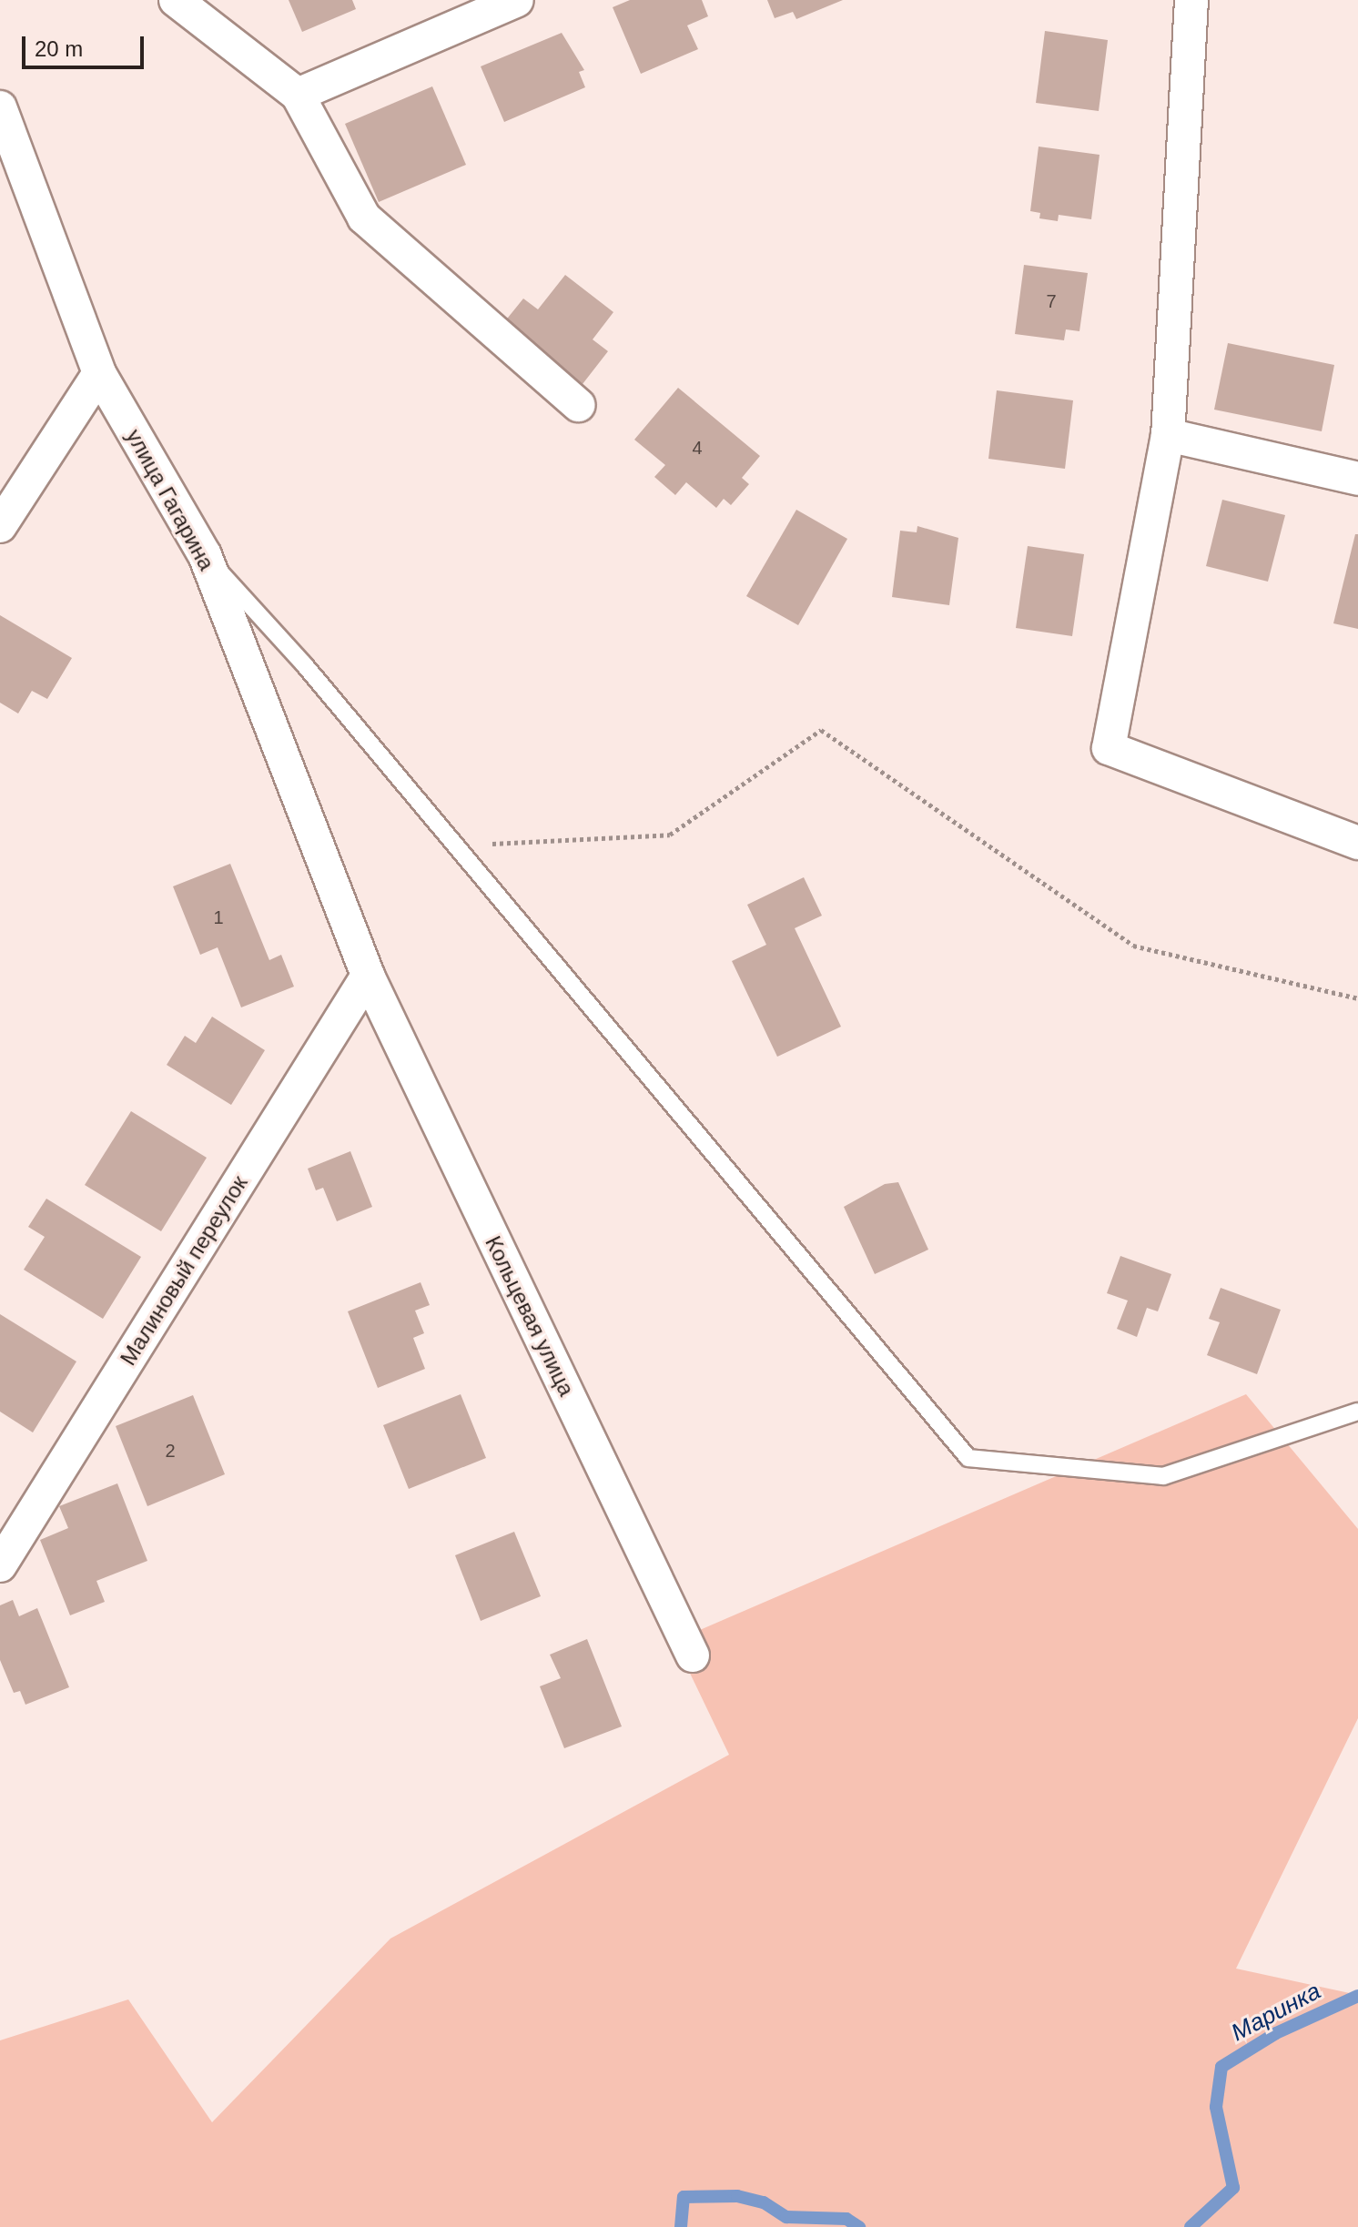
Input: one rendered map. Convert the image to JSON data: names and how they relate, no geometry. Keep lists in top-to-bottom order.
{
  "streets": {
    "street": ["улица Гагарина", "Малиновый переулок", "Кольцевая улица"]
  },
  "crossings": [
    ["улица Гагарина", "Малиновый переулок"],
    ["улица Гагарина", "Кольцевая улица"],
    ["Малиновый переулок", "Кольцевая улица"]
  ],
  "water": ["Маринка"],
  "house_numbers": [
    "7",
    "4",
    "1",
    "2"
  ],
  "scale_bar": "20 m"
}
